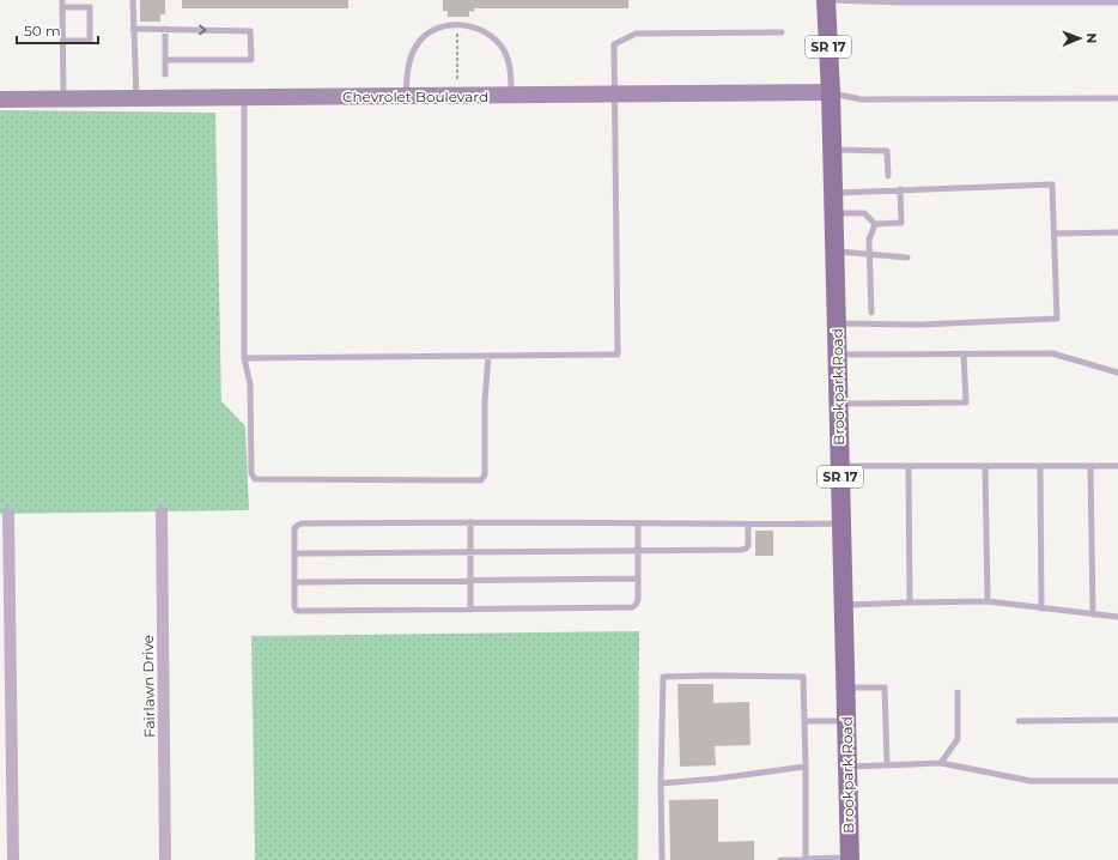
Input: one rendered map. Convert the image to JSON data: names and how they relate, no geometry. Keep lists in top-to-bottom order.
{
  "streets": {
    "main road": ["SR 17", "Chevrolet Boulevard", "Brookpark Road"],
    "street": ["Fairlawn Drive"]
  },
  "crossings": [
    ["Chevrolet Boulevard", "Brookpark Road"]
  ],
  "scale_bar": "50 m",
  "north": "right"
}
